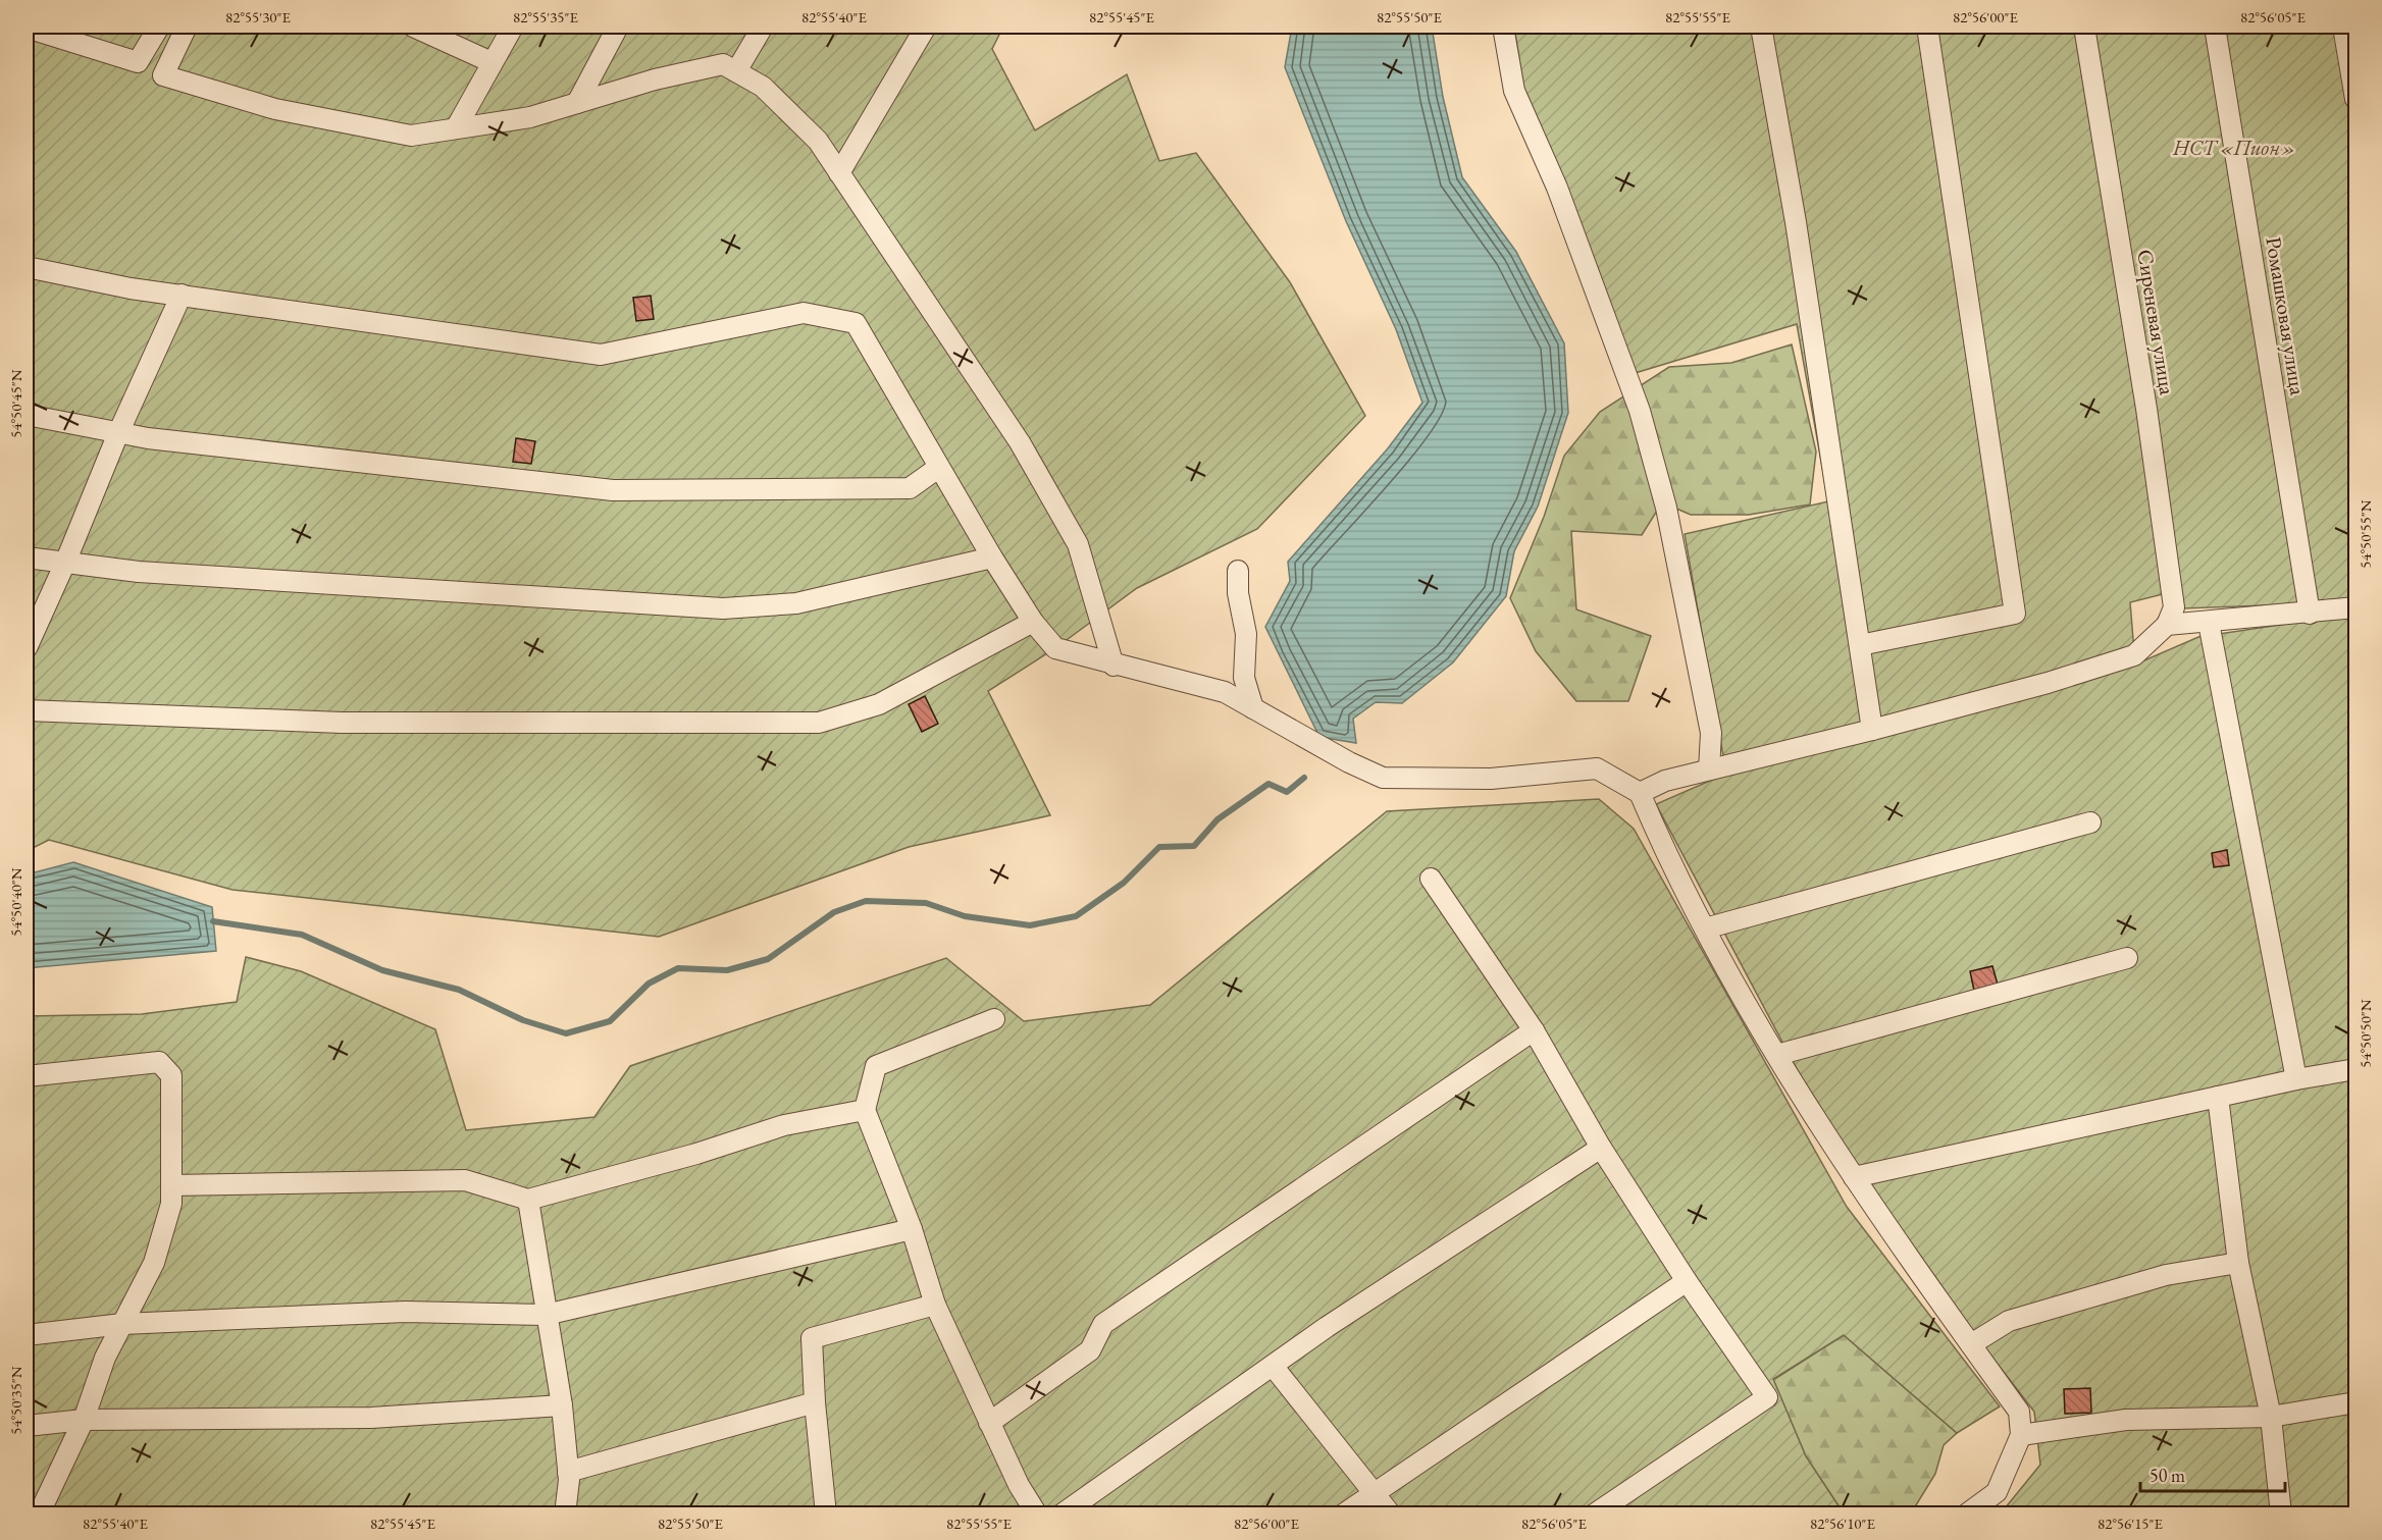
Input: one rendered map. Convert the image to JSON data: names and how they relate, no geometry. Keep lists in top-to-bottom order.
{
  "streets": {
    "street": ["Ромашковая улица", "Сиреневая улица"]
  },
  "parks": ["НСТ «Пион»"],
  "scale_bar": "50 m",
  "coordinates": [
    "82°55'30\"E",
    "82°55'35\"E",
    "82°55'40\"E",
    "82°55'45\"E",
    "82°55'50\"E",
    "82°55'55\"E",
    "82°56'00\"E",
    "82°56'05\"E",
    "54°50'45\"N",
    "54°50'55\"N",
    "54°50'40\"N",
    "54°50'50\"N",
    "54°50'35\"N",
    "82°56'10\"E",
    "82°56'15\"E"
  ]
}
